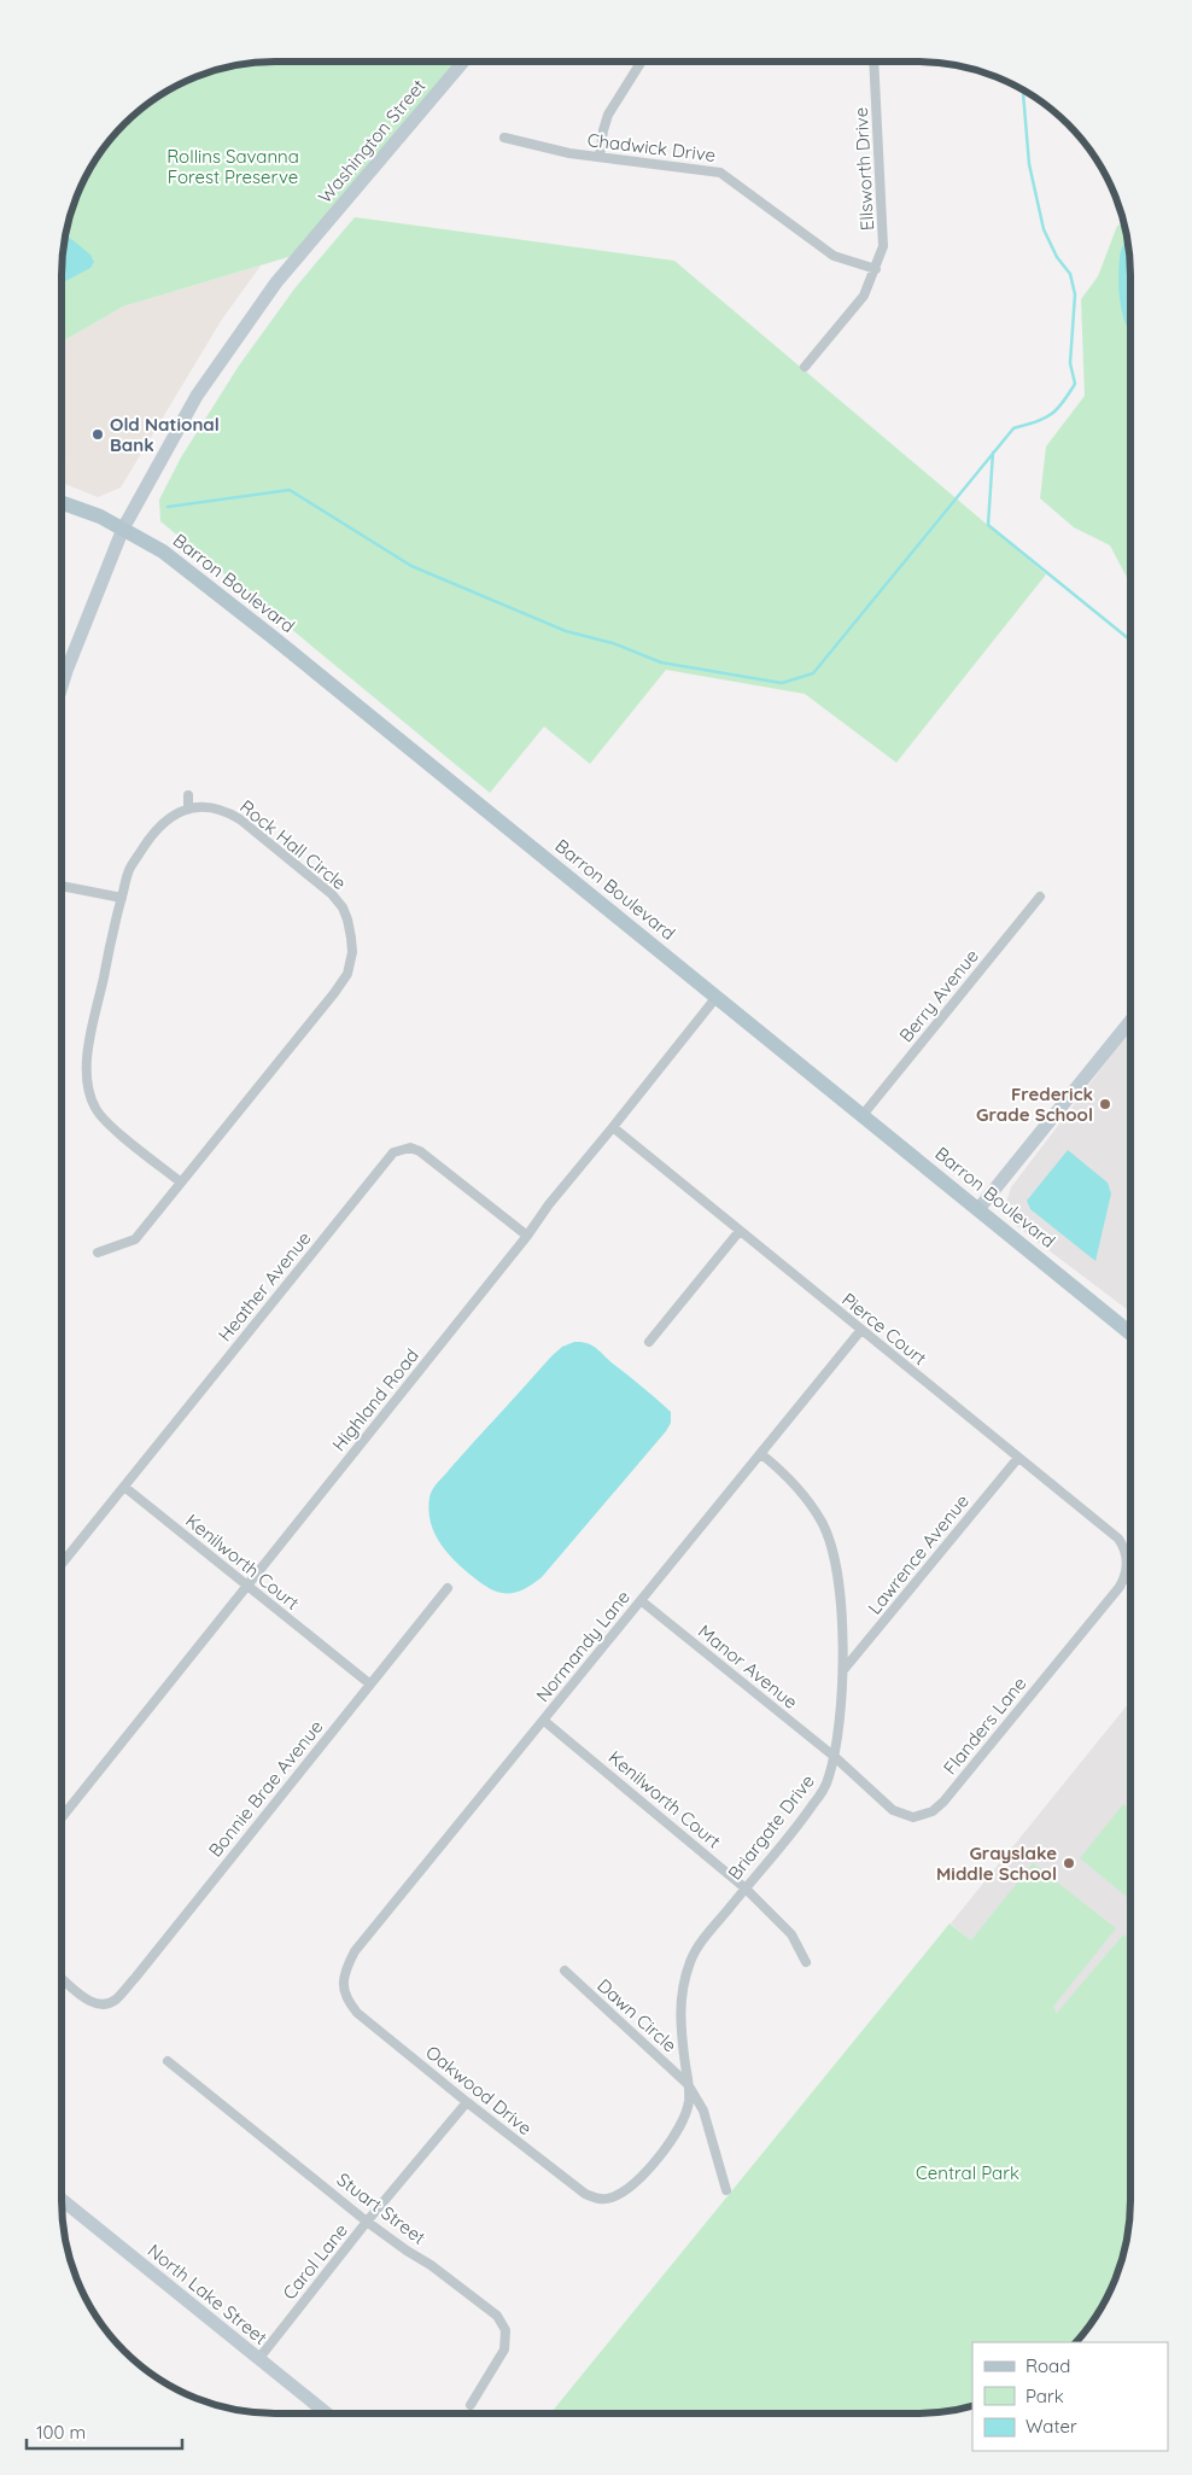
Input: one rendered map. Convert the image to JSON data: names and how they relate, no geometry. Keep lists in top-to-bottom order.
{
  "streets": {
    "main road": ["Washington Street", "Barron Boulevard", "North Lake Street"],
    "street": [
      "Chadwick Drive",
      "Ellsworth Drive",
      "Rock Hall Circle",
      "Berry Avenue",
      "Heather Avenue",
      "Pierce Court",
      "Highland Road",
      "Lawrence Avenue",
      "Kenilworth Court",
      "Normandy Lane",
      "Manor Avenue",
      "Flanders Lane",
      "Bonnie Brae Avenue",
      "Briargate Drive",
      "Dawn Circle",
      "Oakwood Drive",
      "Stuart Street",
      "Carol Lane"
    ]
  },
  "crossings": [
    ["Washington Street", "Barron Boulevard"],
    ["Chadwick Drive", "Ellsworth Drive"],
    ["Barron Boulevard", "Berry Avenue"],
    ["Barron Boulevard", "Highland Road"],
    ["Heather Avenue", "Highland Road"],
    ["Heather Avenue", "Kenilworth Court"],
    ["Pierce Court", "Highland Road"],
    ["Pierce Court", "Lawrence Avenue"],
    ["Pierce Court", "Normandy Lane"],
    ["Pierce Court", "Flanders Lane"],
    ["Highland Road", "Kenilworth Court"],
    ["Lawrence Avenue", "Briargate Drive"],
    ["Kenilworth Court", "Normandy Lane"],
    ["Kenilworth Court", "Bonnie Brae Avenue"],
    ["Kenilworth Court", "Briargate Drive"],
    ["Normandy Lane", "Manor Avenue"],
    ["Normandy Lane", "Briargate Drive"],
    ["Normandy Lane", "Oakwood Drive"],
    ["Manor Avenue", "Flanders Lane"],
    ["Manor Avenue", "Briargate Drive"],
    ["Flanders Lane", "Briargate Drive"],
    ["Briargate Drive", "Dawn Circle"],
    ["Briargate Drive", "Oakwood Drive"],
    ["Oakwood Drive", "Carol Lane"],
    ["Stuart Street", "Carol Lane"],
    ["Carol Lane", "North Lake Street"]
  ],
  "parks": ["Rollins Savanna Forest Preserve", "Central Park"],
  "places": ["Old National Bank", "Frederick Grade School", "Grayslake Middle School"],
  "legend": ["Road", "Park", "Water"],
  "scale_bar": "100 m"
}
